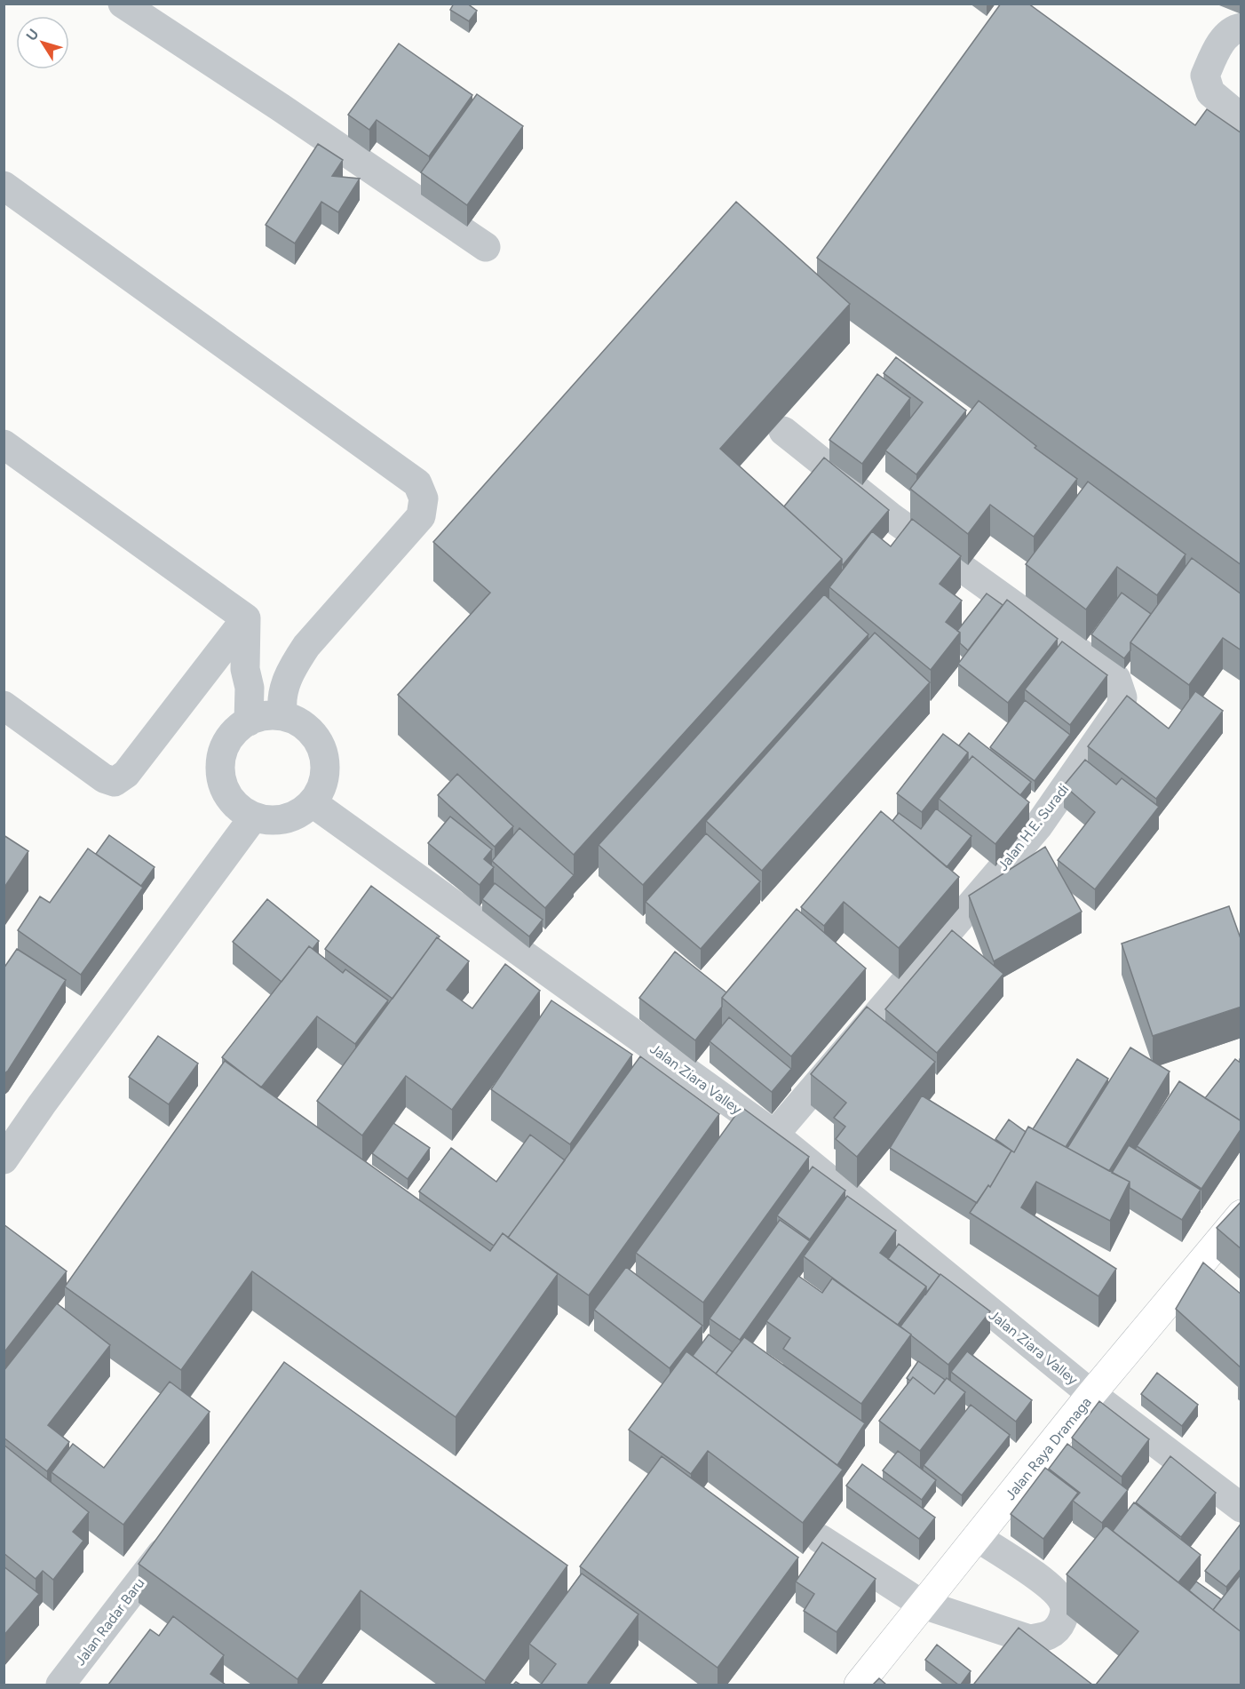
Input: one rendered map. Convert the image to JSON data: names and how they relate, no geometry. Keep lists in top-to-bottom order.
{
  "streets": {
    "highway": ["Jalan Raya Dramaga"],
    "street": ["Jalan H.E. Suradi", "Jalan Ziara Valley", "Jalan Radar Baru"]
  },
  "crossings": [
    ["Jalan H.E. Suradi", "Jalan Ziara Valley"],
    ["Jalan Ziara Valley", "Jalan Raya Dramaga"]
  ],
  "north": "top left"
}
